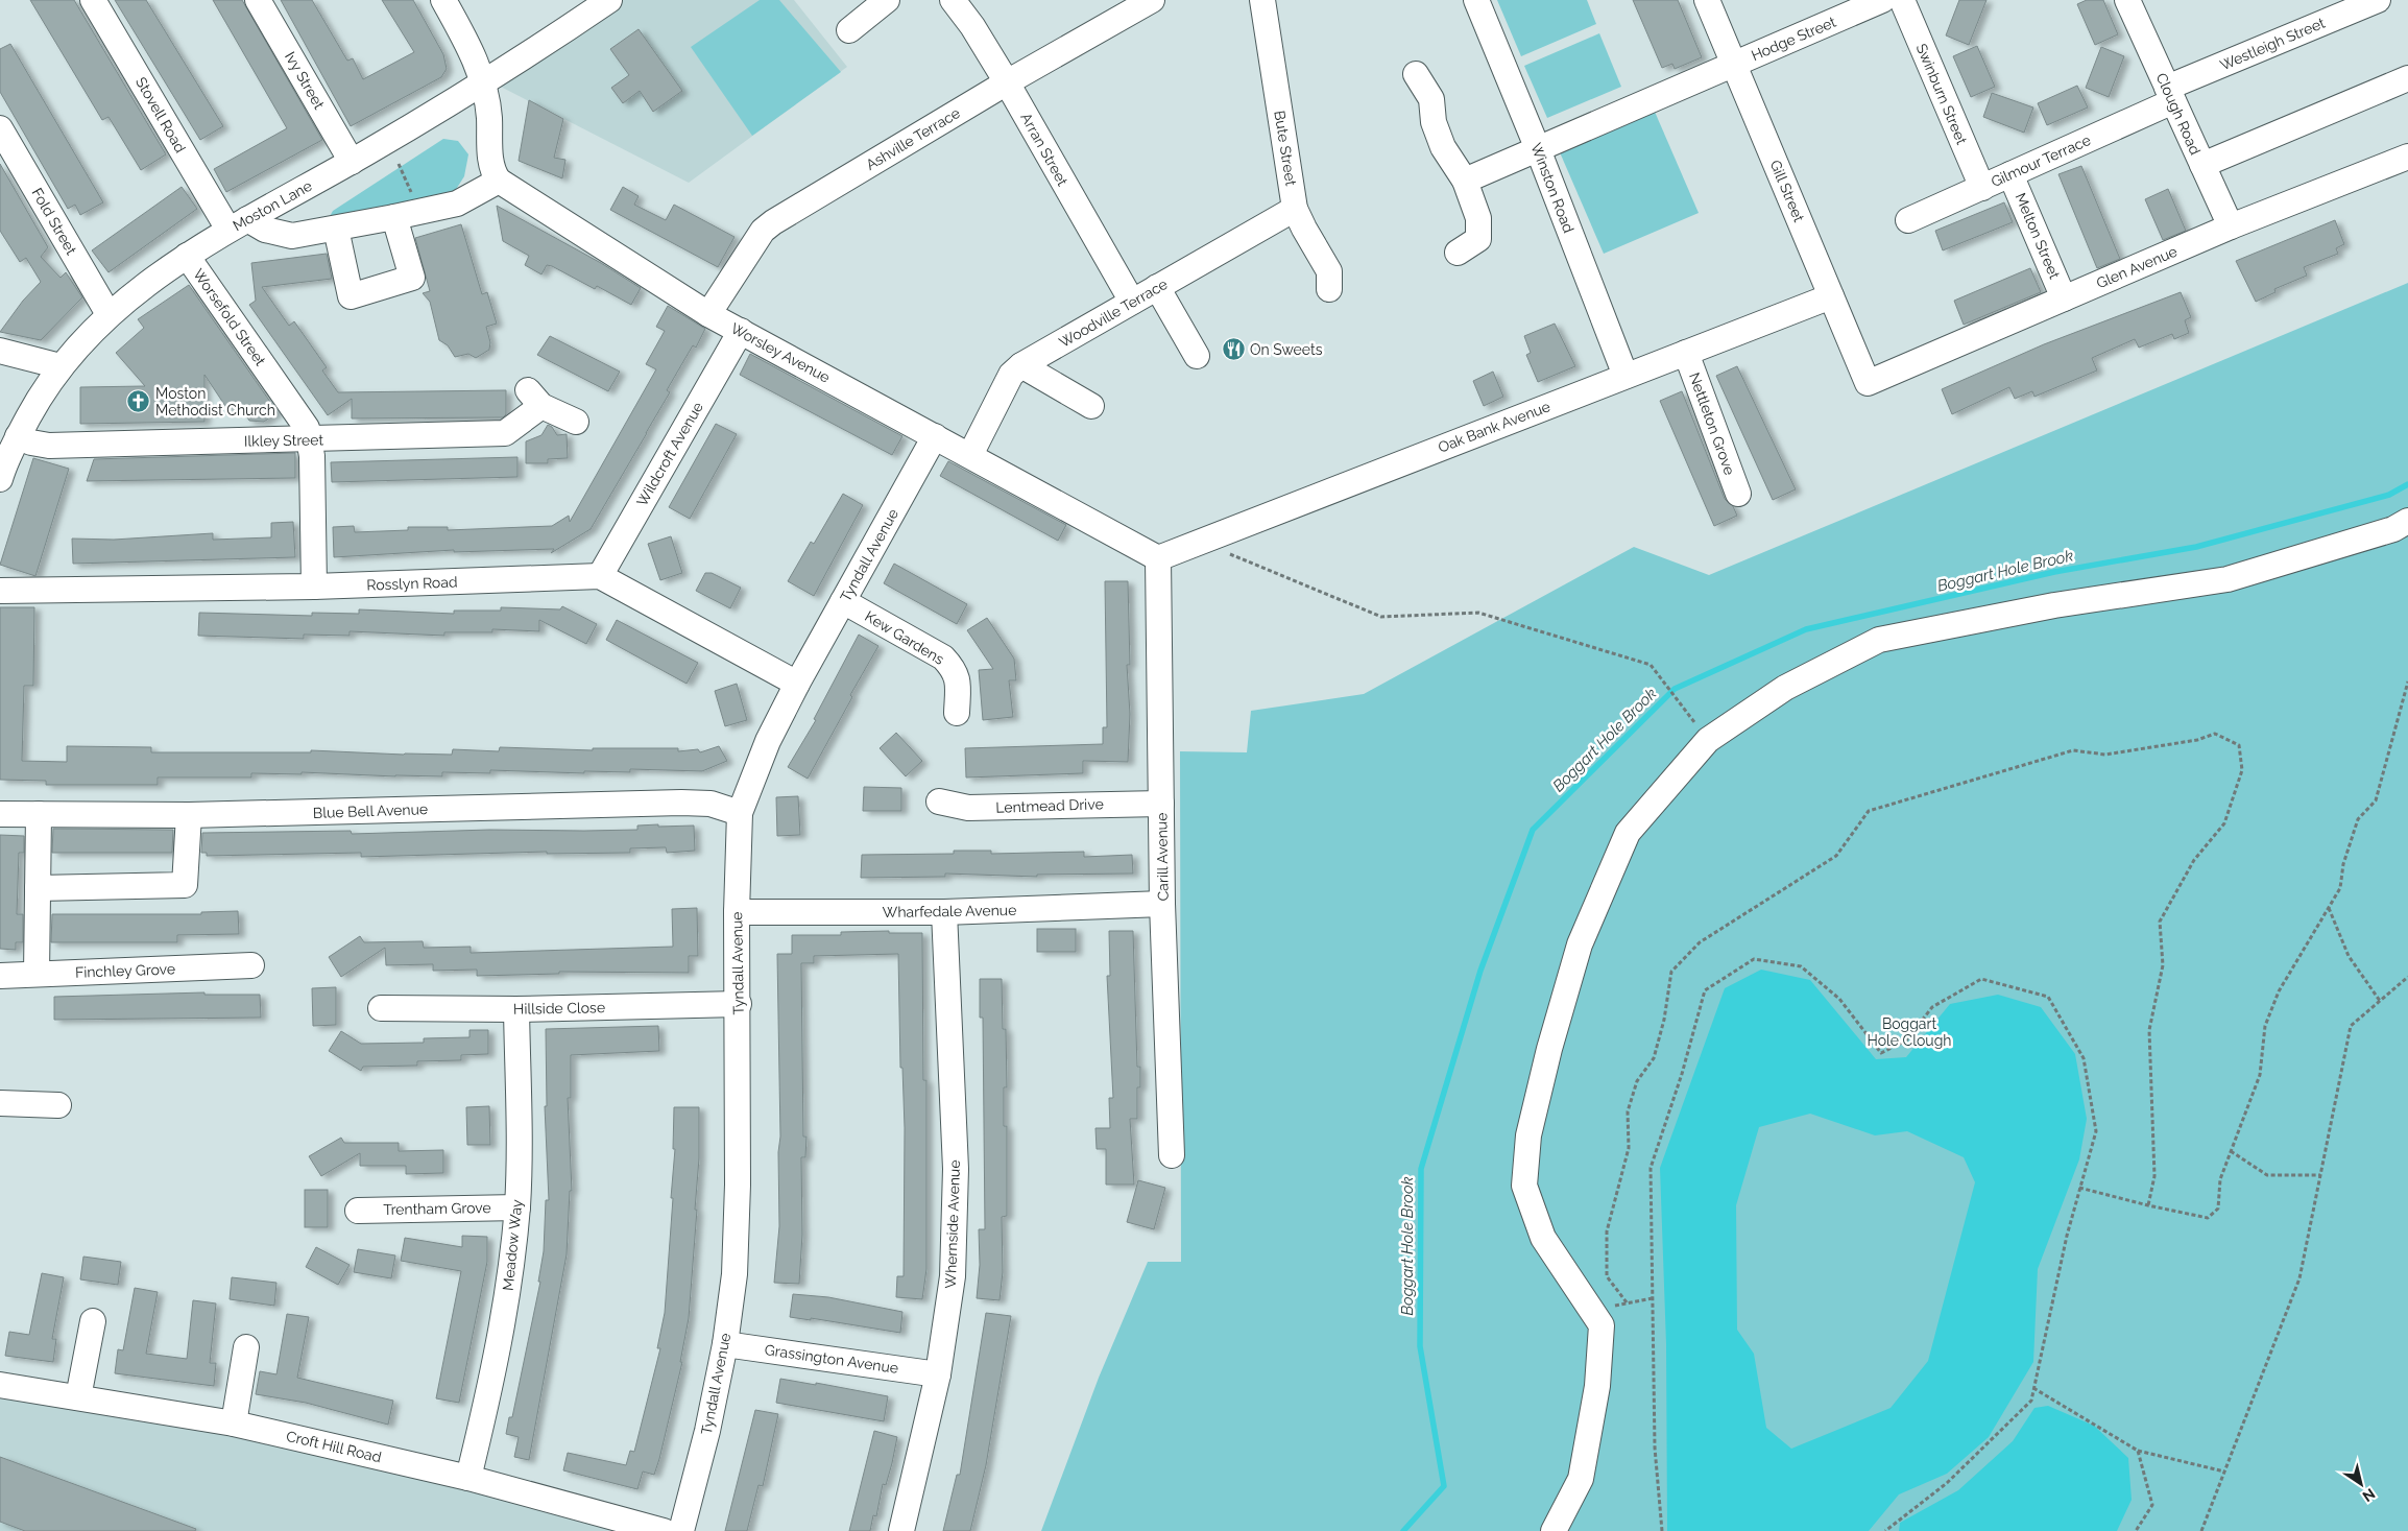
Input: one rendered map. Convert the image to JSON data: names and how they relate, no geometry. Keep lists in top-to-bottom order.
{
  "streets": {
    "street": [
      "Hodge Street",
      "Westleigh Street",
      "Ivy Street",
      "Swinburn Street",
      "Clough Road",
      "Stovell Road",
      "Ashville Terrace",
      "Bute Street",
      "Arran Street",
      "Gilmour Terrace",
      "Winston Road",
      "Gill Street",
      "Moston Lane",
      "Fold Street",
      "Melton Street",
      "Glen Avenue",
      "Woodville Terrace",
      "Worsefold Street",
      "Worsley Avenue",
      "Nettleton Grove",
      "Oak Bank Avenue",
      "Ilkley Street",
      "Wildcroft Avenue",
      "Tyndall Avenue",
      "Rosslyn Road",
      "Kew Gardens",
      "Lentmead Drive",
      "Blue Bell Avenue",
      "Carill Avenue",
      "Wharfedale Avenue",
      "Finchley Grove",
      "Hillside Close",
      "Trentham Grove",
      "Whernside Avenue",
      "Meadow Way",
      "Grassington Avenue",
      "Croft Hill Road"
    ]
  },
  "crossings": [
    ["Hodge Street", "Winston Road"],
    ["Hodge Street", "Gill Street"],
    ["Westleigh Street", "Clough Road"],
    ["Westleigh Street", "Gilmour Terrace"],
    ["Ivy Street", "Moston Lane"],
    ["Swinburn Street", "Gilmour Terrace"],
    ["Clough Road", "Gilmour Terrace"],
    ["Clough Road", "Glen Avenue"],
    ["Stovell Road", "Moston Lane"],
    ["Ashville Terrace", "Arran Street"],
    ["Ashville Terrace", "Worsley Avenue"],
    ["Bute Street", "Woodville Terrace"],
    ["Arran Street", "Woodville Terrace"],
    ["Gilmour Terrace", "Melton Street"],
    ["Winston Road", "Oak Bank Avenue"],
    ["Gill Street", "Glen Avenue"],
    ["Gill Street", "Oak Bank Avenue"],
    ["Moston Lane", "Fold Street"],
    ["Moston Lane", "Worsefold Street"],
    ["Moston Lane", "Ilkley Street"],
    ["Melton Street", "Glen Avenue"],
    ["Woodville Terrace", "Worsley Avenue"],
    ["Worsefold Street", "Ilkley Street"],
    ["Worsefold Street", "Rosslyn Road"],
    ["Worsley Avenue", "Oak Bank Avenue"],
    ["Worsley Avenue", "Wildcroft Avenue"],
    ["Worsley Avenue", "Tyndall Avenue"],
    ["Worsley Avenue", "Carill Avenue"],
    ["Nettleton Grove", "Oak Bank Avenue"],
    ["Oak Bank Avenue", "Carill Avenue"],
    ["Wildcroft Avenue", "Rosslyn Road"],
    ["Tyndall Avenue", "Kew Gardens"],
    ["Tyndall Avenue", "Blue Bell Avenue"],
    ["Tyndall Avenue", "Wharfedale Avenue"],
    ["Tyndall Avenue", "Hillside Close"],
    ["Tyndall Avenue", "Grassington Avenue"],
    ["Lentmead Drive", "Carill Avenue"],
    ["Carill Avenue", "Wharfedale Avenue"],
    ["Wharfedale Avenue", "Whernside Avenue"],
    ["Hillside Close", "Meadow Way"],
    ["Trentham Grove", "Meadow Way"],
    ["Whernside Avenue", "Grassington Avenue"],
    ["Meadow Way", "Croft Hill Road"]
  ],
  "water": ["Boggart Hole Brook"],
  "parks": ["Boggart Hole Clough"],
  "places": {
    "restaurant": ["On Sweets"],
    "church": ["Moston Methodist Church"]
  },
  "north": "bottom right"
}
